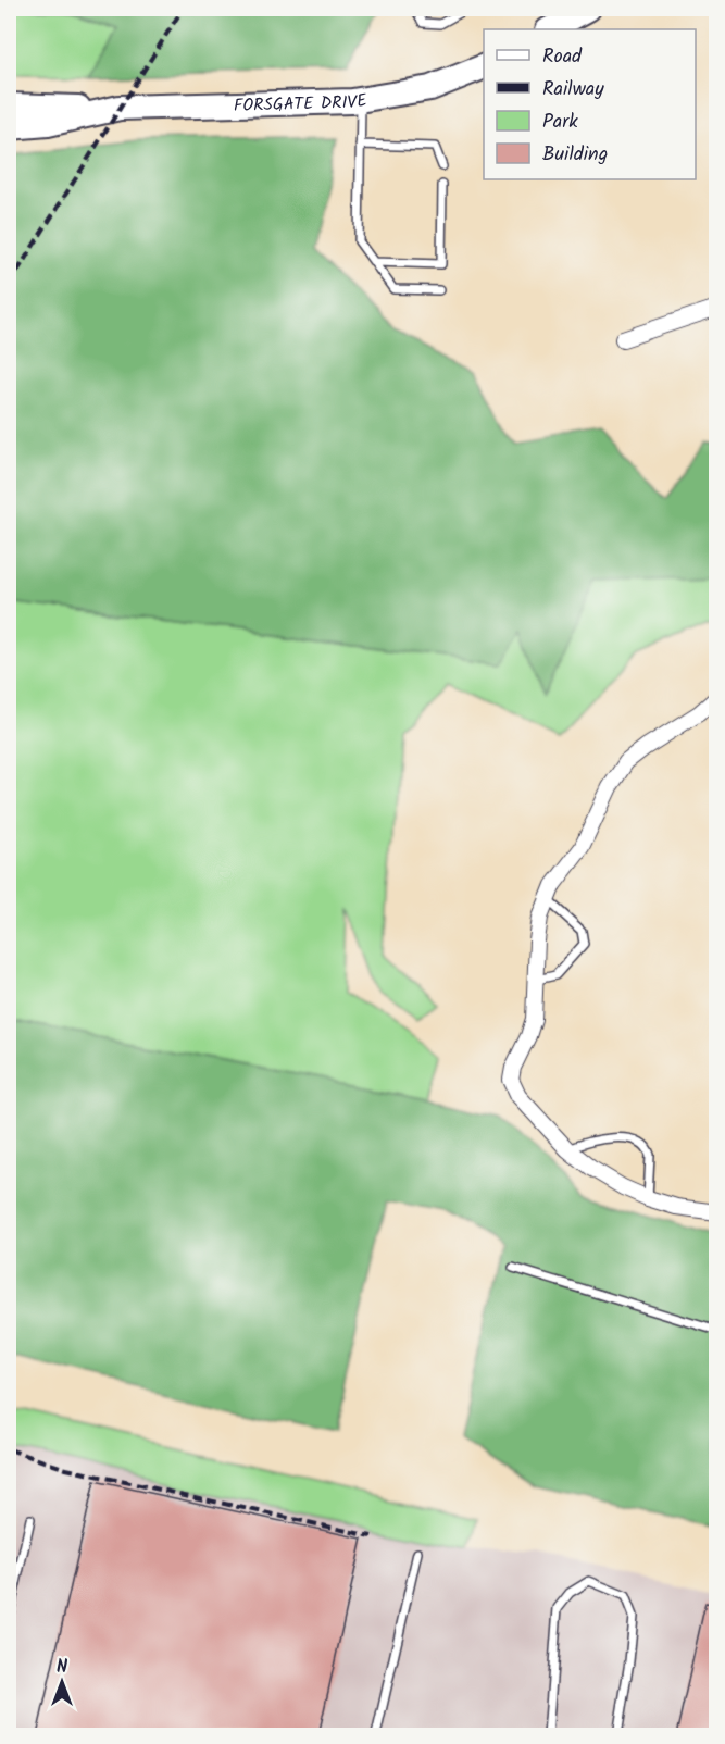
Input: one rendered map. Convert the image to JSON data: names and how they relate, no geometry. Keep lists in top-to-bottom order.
{
  "streets": {
    "main road": ["FORSGATE DRIVE"]
  },
  "legend": [
    "Road",
    "Railway",
    "Park",
    "Building"
  ],
  "north": "top"
}
